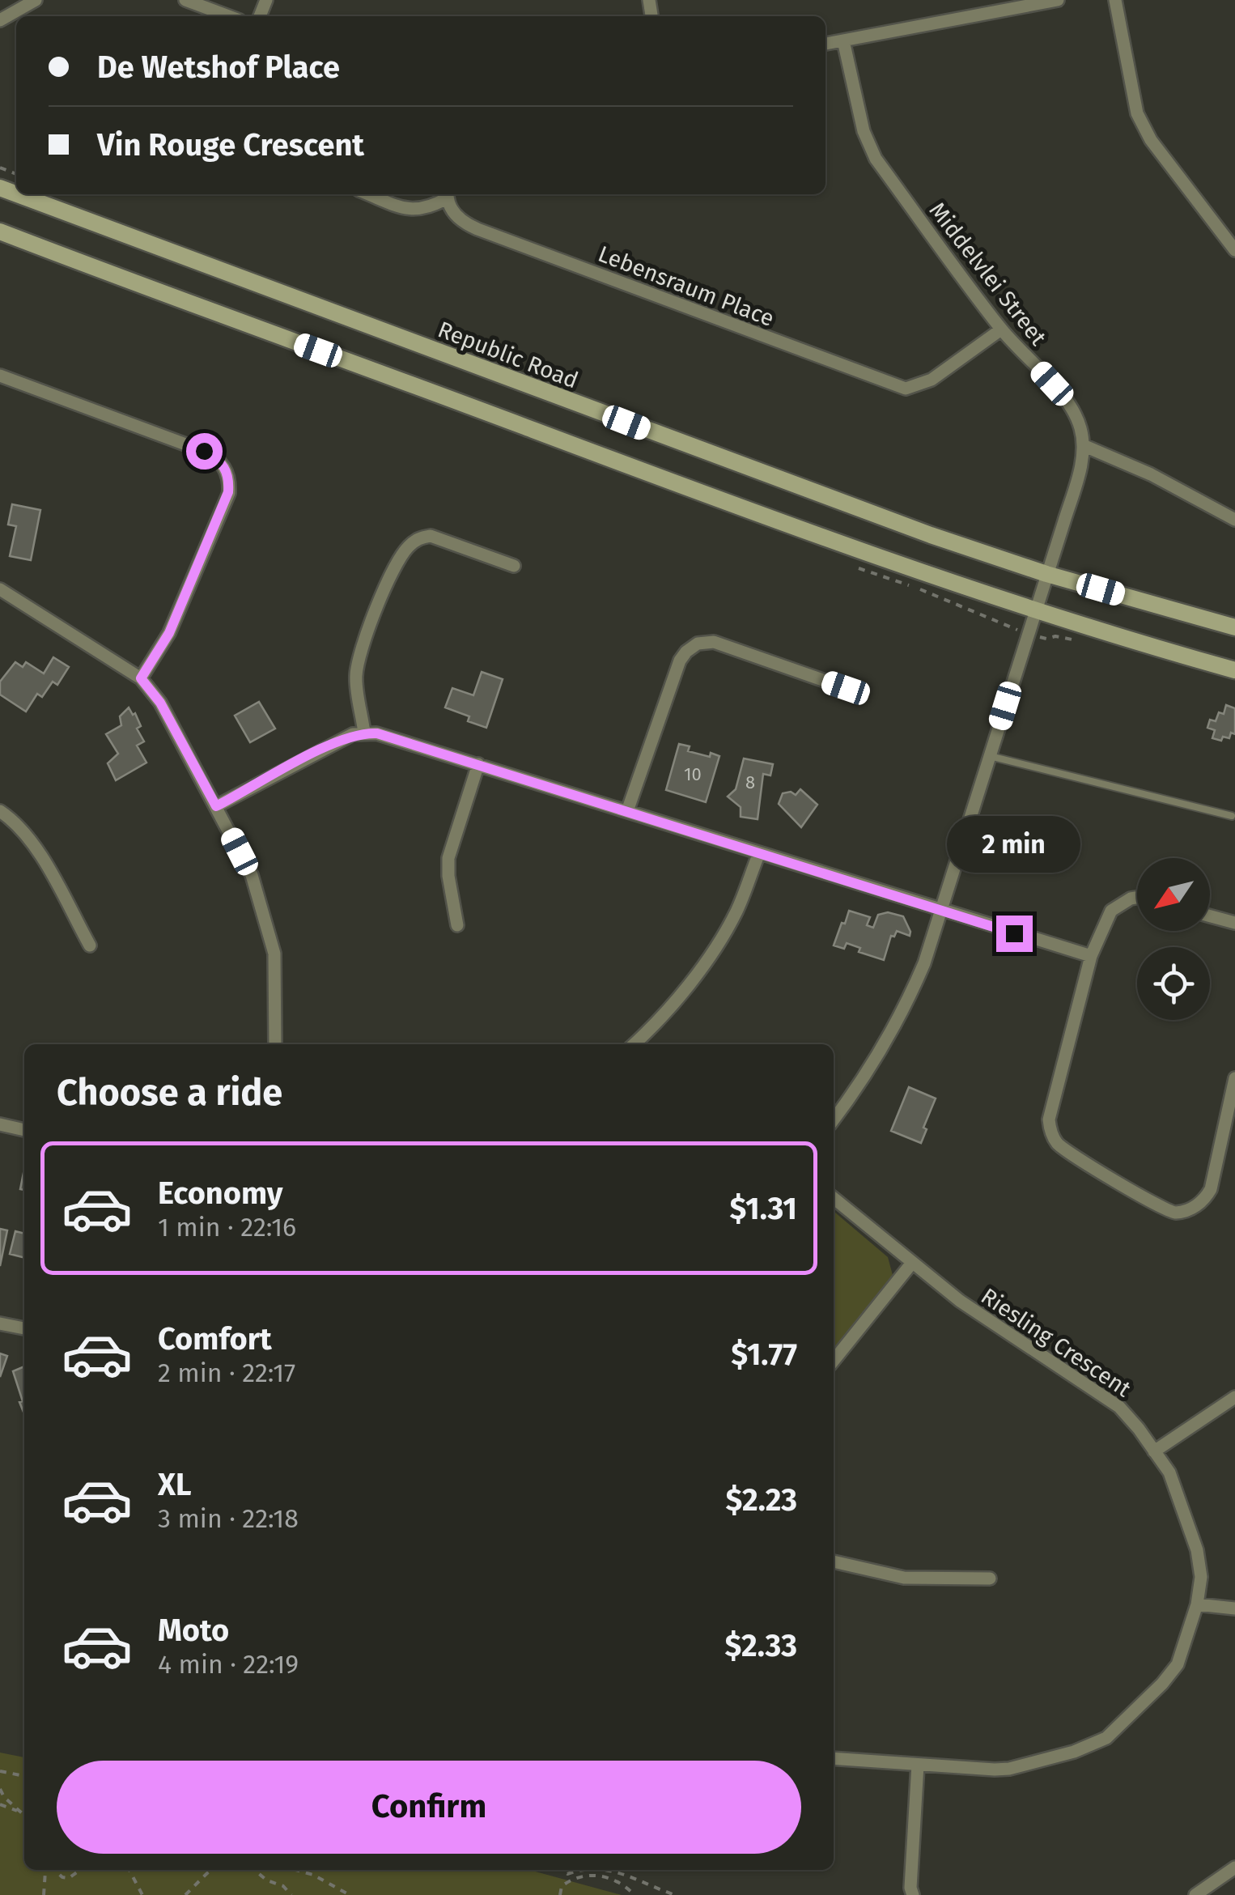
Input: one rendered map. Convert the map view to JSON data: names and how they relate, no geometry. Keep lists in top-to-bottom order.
{
  "streets": {
    "main road": ["Republic Road"],
    "street": ["Middelvlei Street", "Lebensraum Place", "Riesling Crescent"]
  },
  "crossings": [
    ["Middelvlei Street", "Lebensraum Place"],
    ["Middelvlei Street", "Republic Road"]
  ],
  "house_numbers": ["10", "8"],
  "north": "bottom left",
  "page": {
    "banner": ["De Wetshof Place", "Vin Rouge Crescent"],
    "bubble": "2 min",
    "heading": "Choose a ride",
    "list": [
      {
        "name": "Economy",
        "note": "1 min · 22:16",
        "value": "$1.31"
      },
      {
        "name": "Comfort",
        "note": "2 min · 22:17",
        "value": "$1.77"
      },
      {
        "name": "XL",
        "note": "3 min · 22:18",
        "value": "$2.23"
      },
      {
        "name": "Moto",
        "note": "4 min · 22:19",
        "value": "$2.33"
      }
    ],
    "buttons": "Confirm"
  }
}
